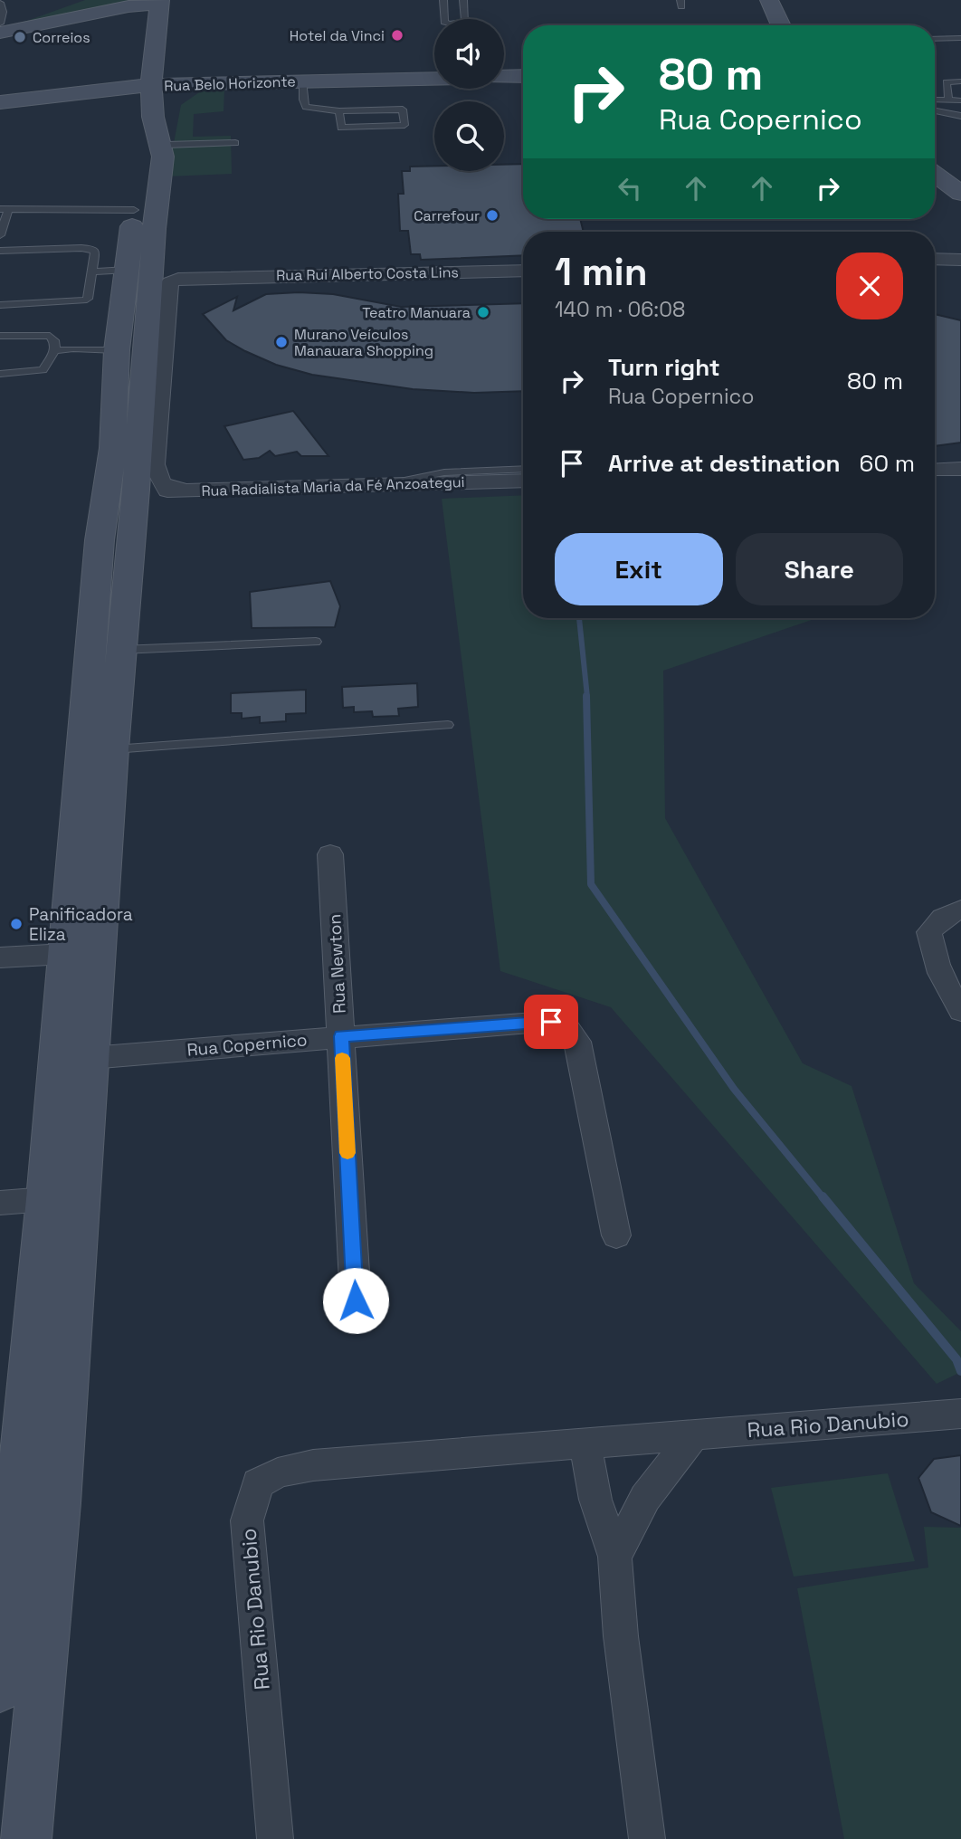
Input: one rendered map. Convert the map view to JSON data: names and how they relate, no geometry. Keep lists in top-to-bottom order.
{
  "streets": {
    "main road": ["Rua Belo Horizonte"],
    "street": [
      "Rua Rui Alberto Costa Lins",
      "Rua Radialista Maria da Fé Anzoategui",
      "Rua Newton",
      "Rua Copernico",
      "Rua Rio Danubio"
    ]
  },
  "crossings": [
    ["Rua Newton", "Rua Copernico"]
  ],
  "places": [
    "Hotel da Vinci",
    "Correios",
    "Carrefour",
    "Teatro Manuara",
    "Murano Veículos Manauara Shopping",
    "Panificadora Eliza"
  ],
  "page": {
    "turn": ["80 m", "Rua Copernico"],
    "heading": ["1 min", "140 m · 06:08"],
    "list": [
      {
        "name": "Turn right",
        "note": "Rua Copernico",
        "value": "80 m"
      },
      {
        "name": "Arrive at destination",
        "value": "60 m"
      }
    ],
    "buttons": ["Exit", "Share"]
  }
}
